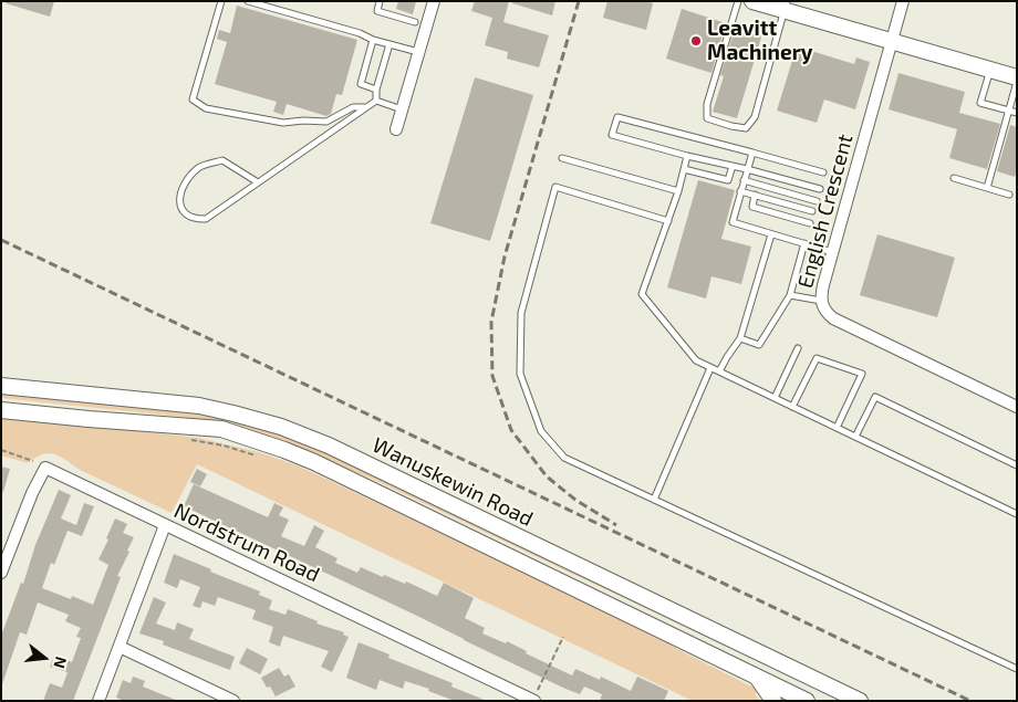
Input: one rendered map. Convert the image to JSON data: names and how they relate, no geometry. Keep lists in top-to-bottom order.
{
  "streets": {
    "main road": ["Wanuskewin Road"],
    "street": ["English Crescent", "Nordstrum Road"]
  },
  "places": ["Leavitt Machinery"],
  "north": "right"
}
